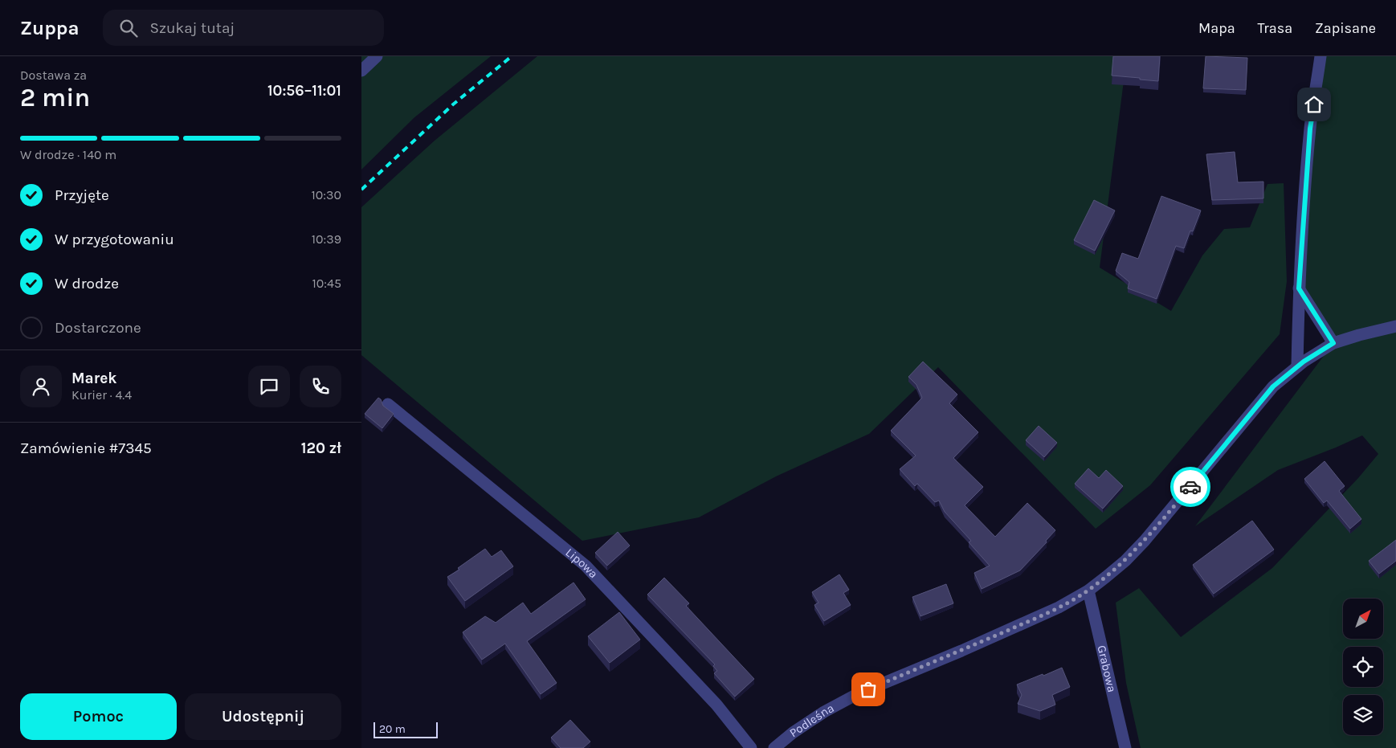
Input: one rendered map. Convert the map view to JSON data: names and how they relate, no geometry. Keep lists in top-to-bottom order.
{
  "streets": {
    "street": ["Lipowa", "Grabowa", "Podleśna"]
  },
  "crossings": [
    ["Grabowa", "Podleśna"]
  ],
  "scale_bar": "20 m",
  "north": "top right",
  "page": {
    "header": "Zuppa",
    "search": "Szukaj tutaj",
    "nav": ["Mapa", "Trasa", "Zapisane"],
    "heading": ["2 min", "Dostawa za", "10:56–11:01"],
    "panel": [
      "Marek",
      "Kurier · 4.4",
      "Zamówienie #7345",
      "120 zł"
    ],
    "bar": "W drodze · 140 m",
    "list": [
      ["Przyjęte", "10:30"],
      ["W przygotowaniu", "10:39"],
      ["W drodze", "10:45"],
      "Dostarczone"
    ],
    "buttons": ["Pomoc", "Udostępnij"],
    "scale": "20 m"
  }
}
